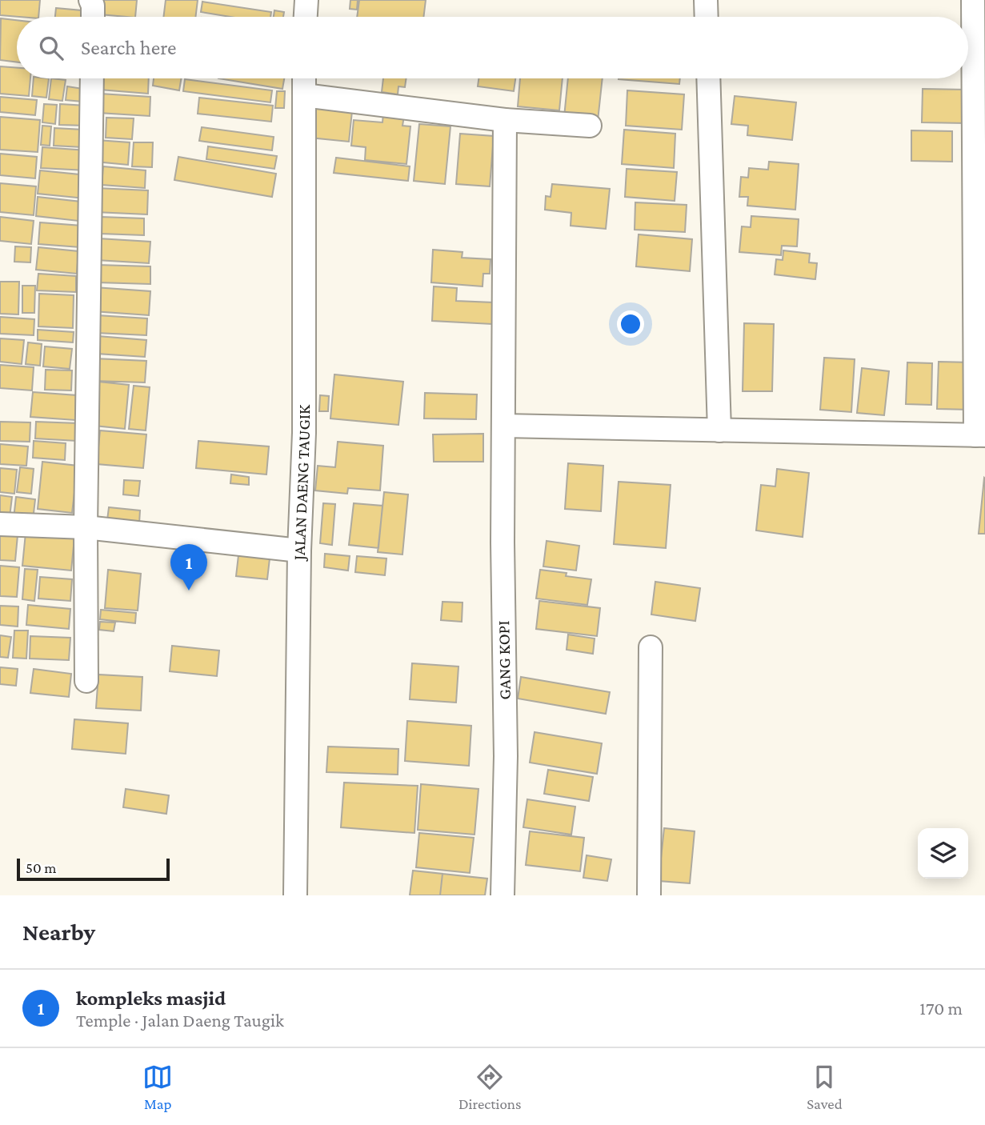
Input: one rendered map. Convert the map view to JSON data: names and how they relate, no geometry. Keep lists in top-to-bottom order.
{
  "streets": {
    "street": ["JALAN DAENG TAUGIK", "GANG KOPI"]
  },
  "scale_bar": "50 m",
  "page": {
    "search": "Search here",
    "pins": "1",
    "scale": "50 m",
    "heading": "Nearby",
    "list": [
      {
        "mark": "1",
        "name": "kompleks masjid",
        "note": "Temple · Jalan Daeng Taugik",
        "value": "170 m"
      }
    ],
    "nav": ["Map", "Directions", "Saved"]
  }
}
